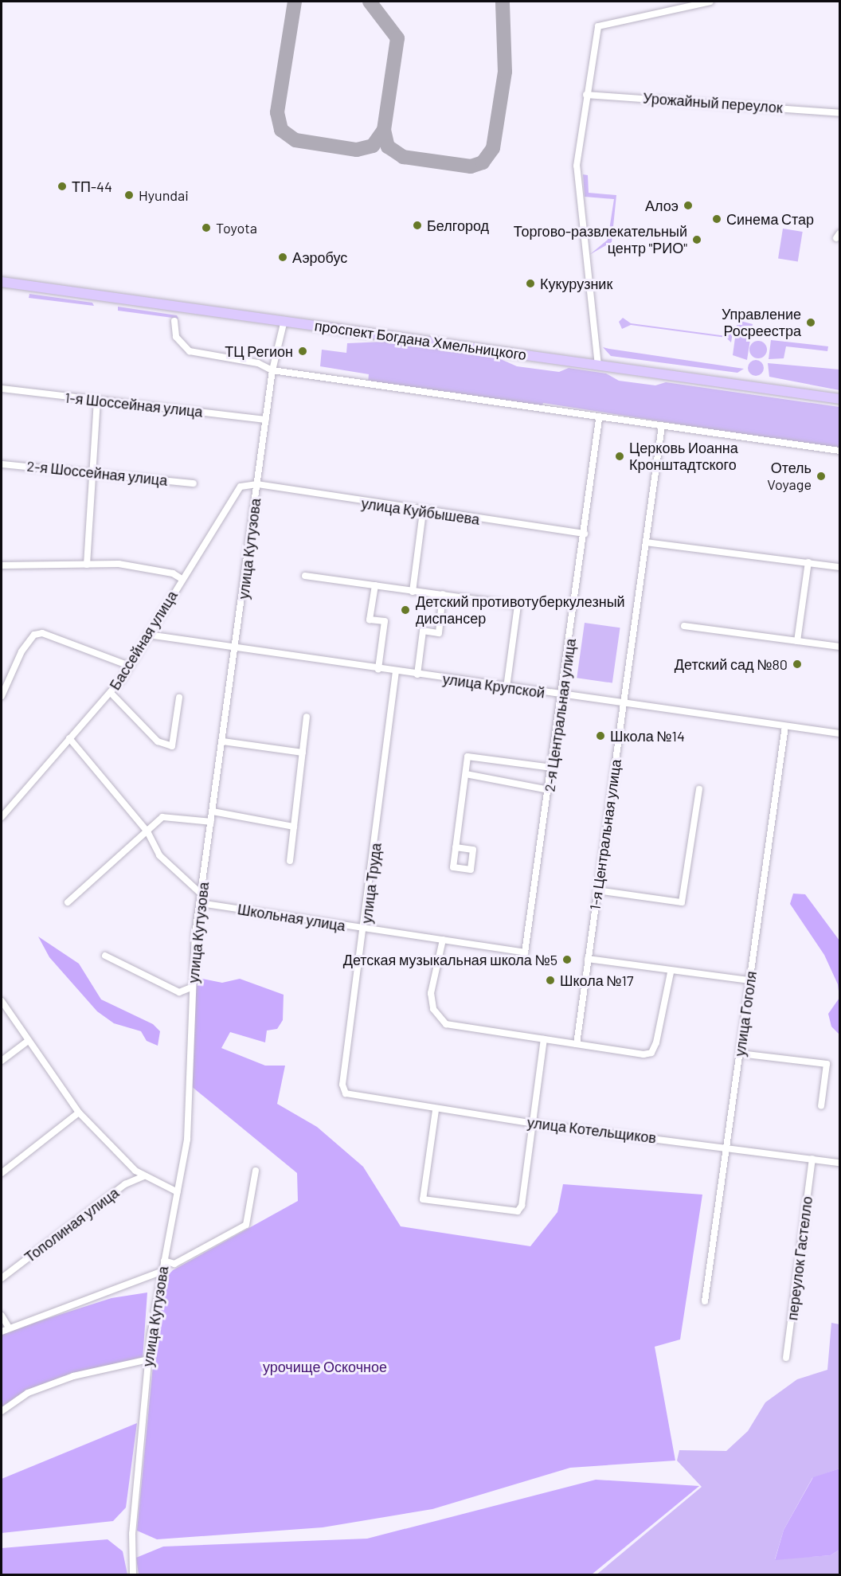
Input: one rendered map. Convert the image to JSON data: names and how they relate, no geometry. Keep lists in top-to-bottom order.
{
  "streets": {
    "main road": ["проспект Богдана Хмельницкого"],
    "street": [
      "Урожайный переулок",
      "1-я Шоссейная улица",
      "2-я Шоссейная улица",
      "улица Куйбышева",
      "улица Кутузова",
      "Бассейная улица",
      "улица Крупской",
      "2-я Центральная улица",
      "1-я Центральная улица",
      "улица Труда",
      "Школьная улица",
      "улица Гоголя",
      "улица Котельщиков",
      "Тополиная улица",
      "переулок Гастелло"
    ]
  },
  "crossings": [
    ["проспект Богдана Хмельницкого", "улица Кутузова"],
    ["1-я Шоссейная улица", "улица Кутузова"],
    ["улица Куйбышева", "улица Кутузова"],
    ["улица Куйбышева", "Бассейная улица"],
    ["улица Куйбышева", "2-я Центральная улица"],
    ["улица Кутузова", "Бассейная улица"],
    ["улица Кутузова", "улица Крупской"],
    ["улица Кутузова", "Школьная улица"],
    ["Бассейная улица", "улица Крупской"],
    ["улица Крупской", "2-я Центральная улица"],
    ["улица Крупской", "1-я Центральная улица"],
    ["улица Крупской", "улица Труда"],
    ["улица Крупской", "улица Гоголя"],
    ["2-я Центральная улица", "Школьная улица"],
    ["улица Труда", "Школьная улица"],
    ["улица Труда", "улица Котельщиков"],
    ["улица Гоголя", "улица Котельщиков"],
    ["улица Котельщиков", "переулок Гастелло"]
  ],
  "parks": ["урочище Оскочное"],
  "places": [
    "ТП-44",
    "Hyundai",
    "Алоэ",
    "Синема Стар",
    "Белгород",
    "Toyota",
    "Торгово-развлекательный центр \"РИО\"",
    "Аэробус",
    "Кукурузник",
    "Управление Росреестра",
    "ТЦ Регион",
    "Церковь Иоанна Кронштадтского",
    "Отель Voyage",
    "Детский противотуберкулезный диспансер",
    "Детский сад №80",
    "Школа №14",
    "Детская музыкальная школа №5",
    "Школа №17"
  ]
}
